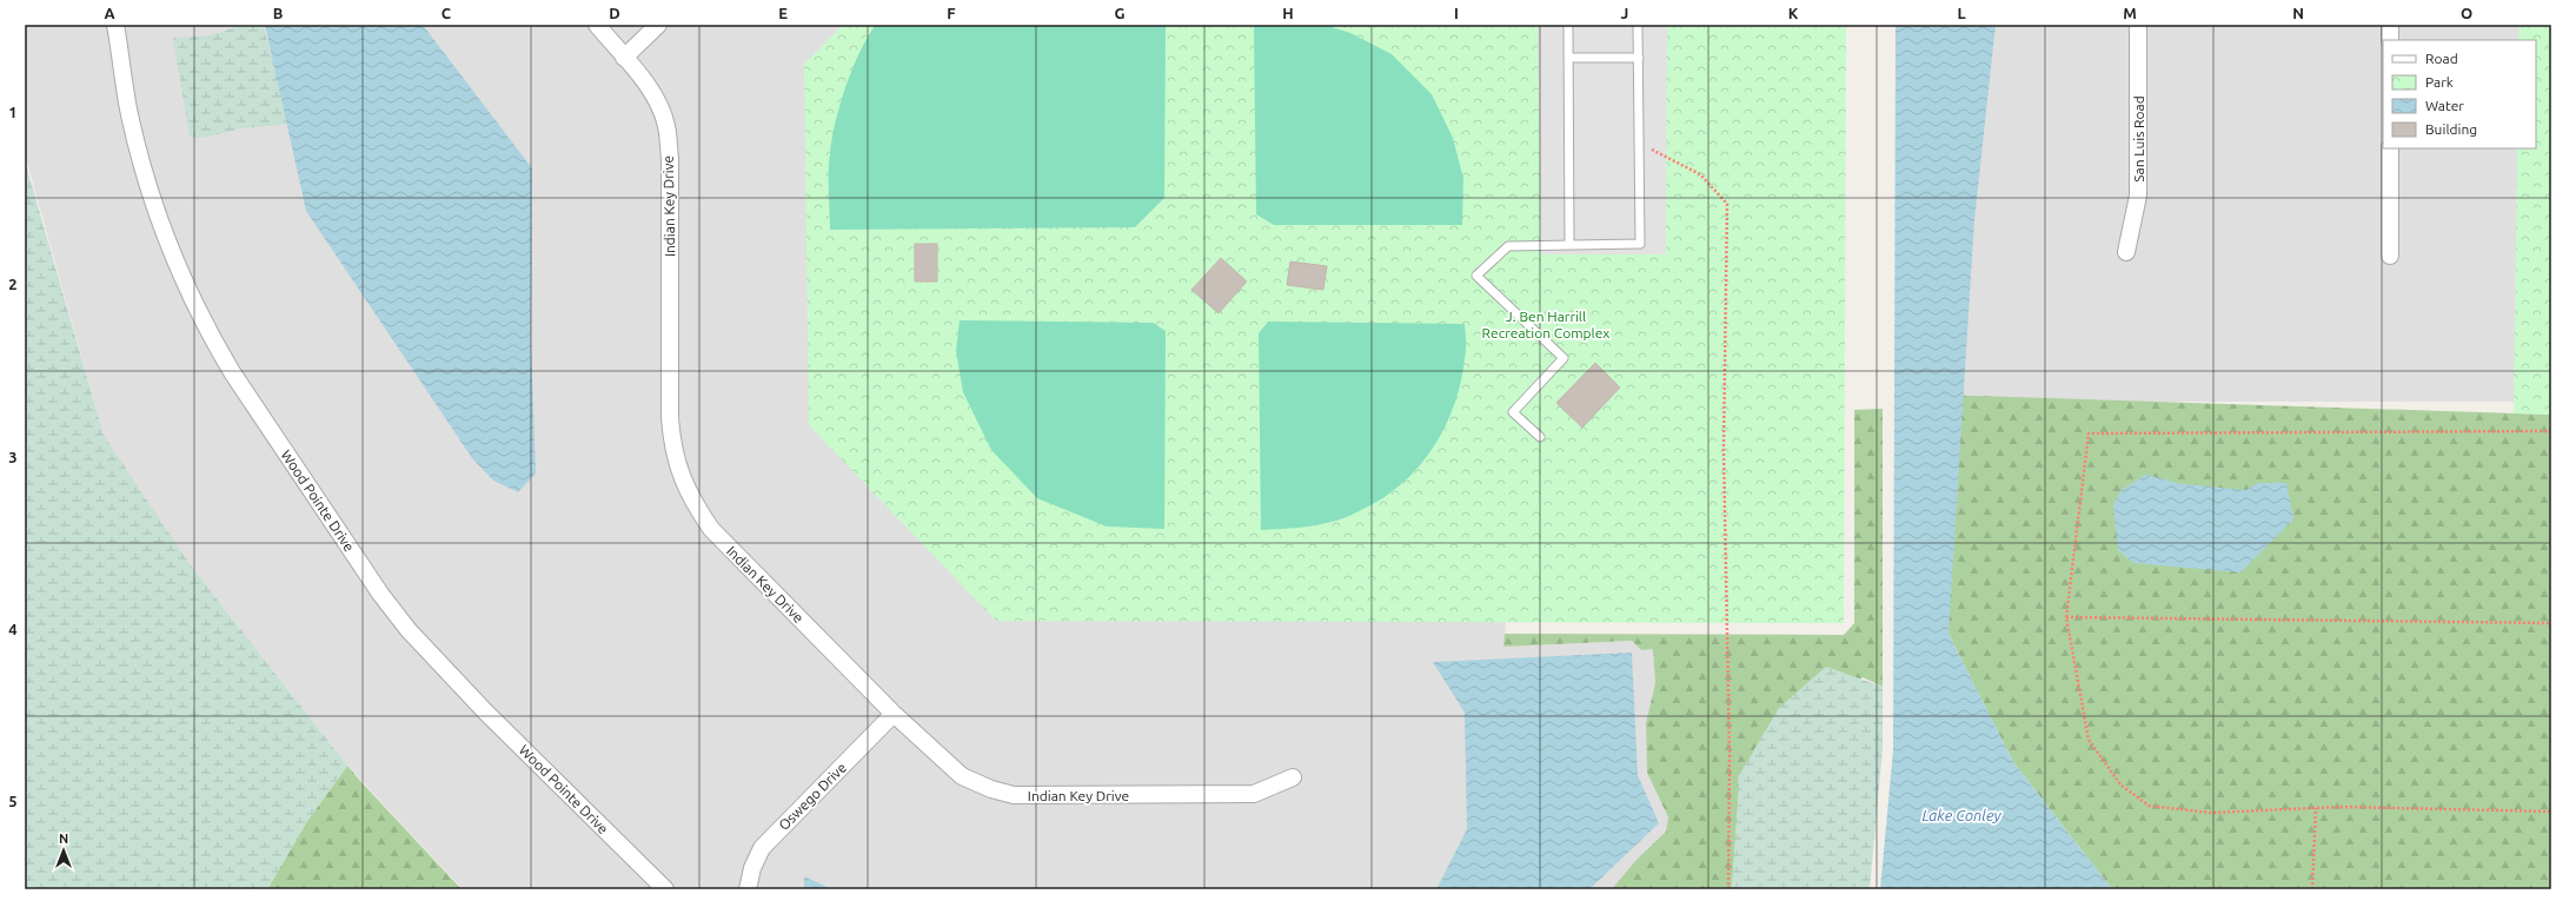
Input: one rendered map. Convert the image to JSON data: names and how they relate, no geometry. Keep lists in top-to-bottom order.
{
  "streets": {
    "street": [
      "San Luis Road",
      "Indian Key Drive",
      "Wood Pointe Drive",
      "Oswego Drive"
    ]
  },
  "crossings": [
    ["Indian Key Drive", "Oswego Drive"]
  ],
  "water": ["Lake Conley"],
  "parks": ["J. Ben Harrill Recreation Complex"],
  "legend": [
    "Road",
    "Park",
    "Water",
    "Building"
  ],
  "north": "top",
  "grid": {
    "columns": [
      "A",
      "B",
      "C",
      "D",
      "E",
      "F",
      "G",
      "H",
      "I",
      "J",
      "K",
      "L",
      "M",
      "N",
      "O"
    ],
    "rows": [
      "1",
      "2",
      "3",
      "4",
      "5"
    ]
  }
}
